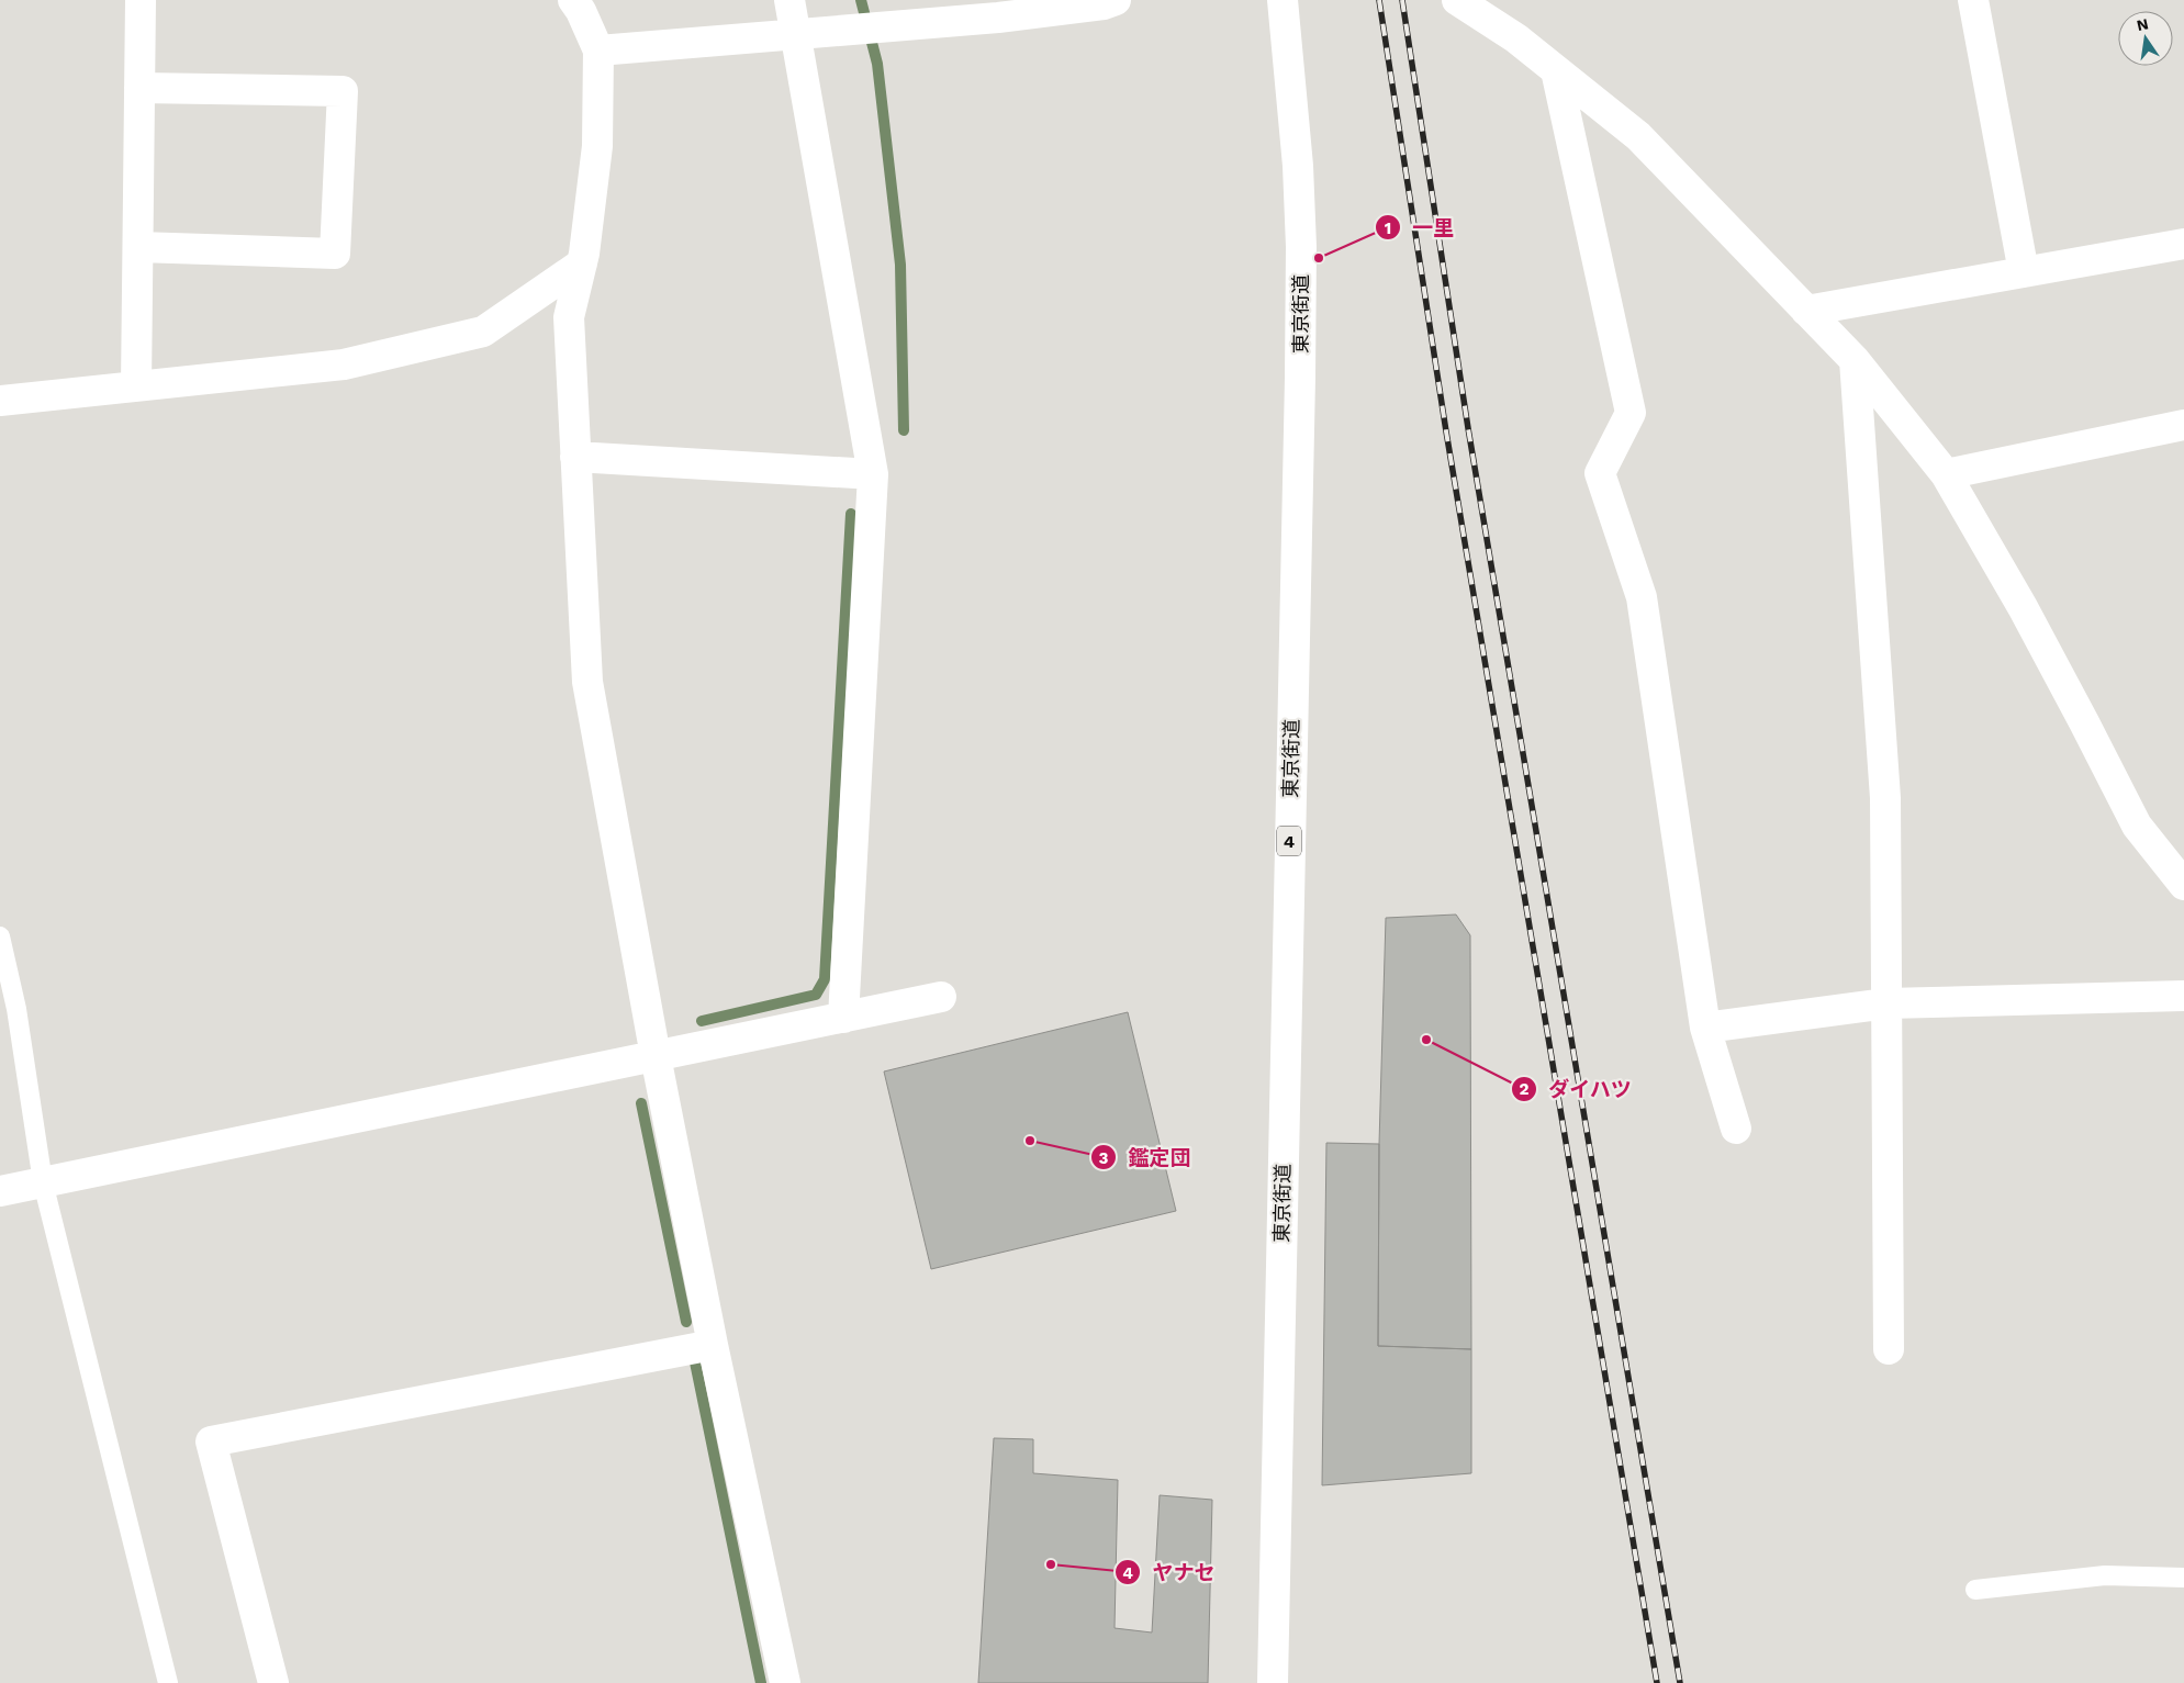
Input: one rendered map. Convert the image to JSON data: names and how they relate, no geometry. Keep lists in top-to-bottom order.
{
  "streets": {
    "main road": ["東京街道", "4"]
  },
  "places": [
    "一里",
    "ダイハツ",
    "鑑定団",
    "ヤナセ"
  ],
  "north": "top"
}
